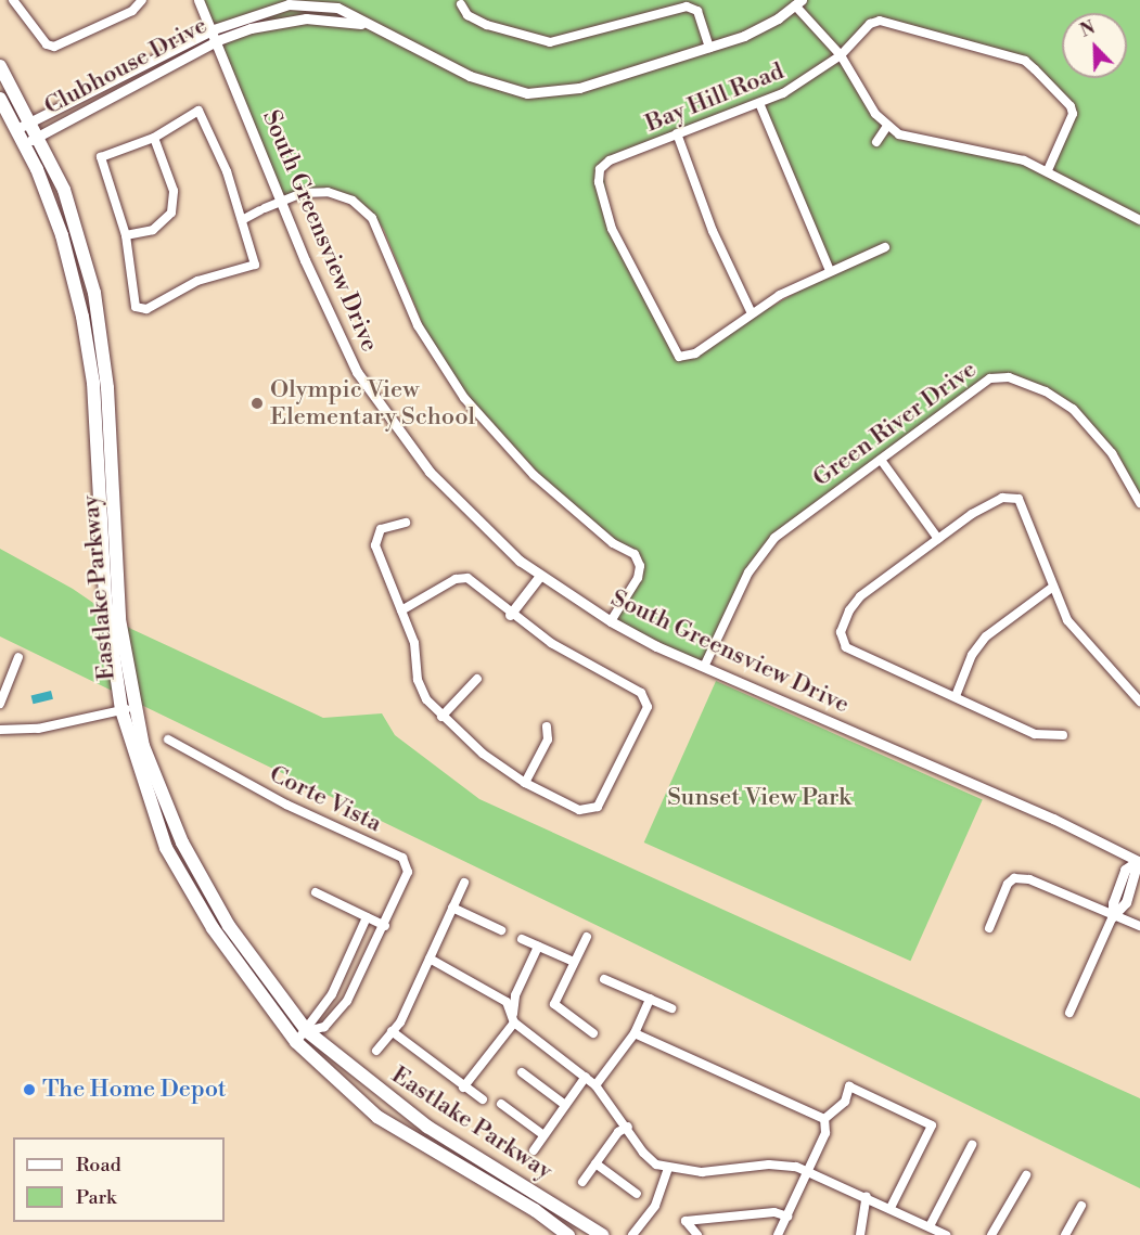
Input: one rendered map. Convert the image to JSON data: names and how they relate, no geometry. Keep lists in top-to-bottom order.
{
  "streets": {
    "main road": ["Eastlake Parkway"],
    "street": [
      "Clubhouse Drive",
      "Bay Hill Road",
      "South Greensview Drive",
      "Green River Drive",
      "Corte Vista"
    ]
  },
  "crossings": [
    ["Clubhouse Drive", "South Greensview Drive"],
    ["Clubhouse Drive", "Eastlake Parkway"],
    ["South Greensview Drive", "Green River Drive"],
    ["Eastlake Parkway", "Corte Vista"]
  ],
  "parks": ["Sunset View Park"],
  "places": ["Olympic View Elementary School", "The Home Depot"],
  "legend": ["Road", "Park"],
  "north": "top left"
}
